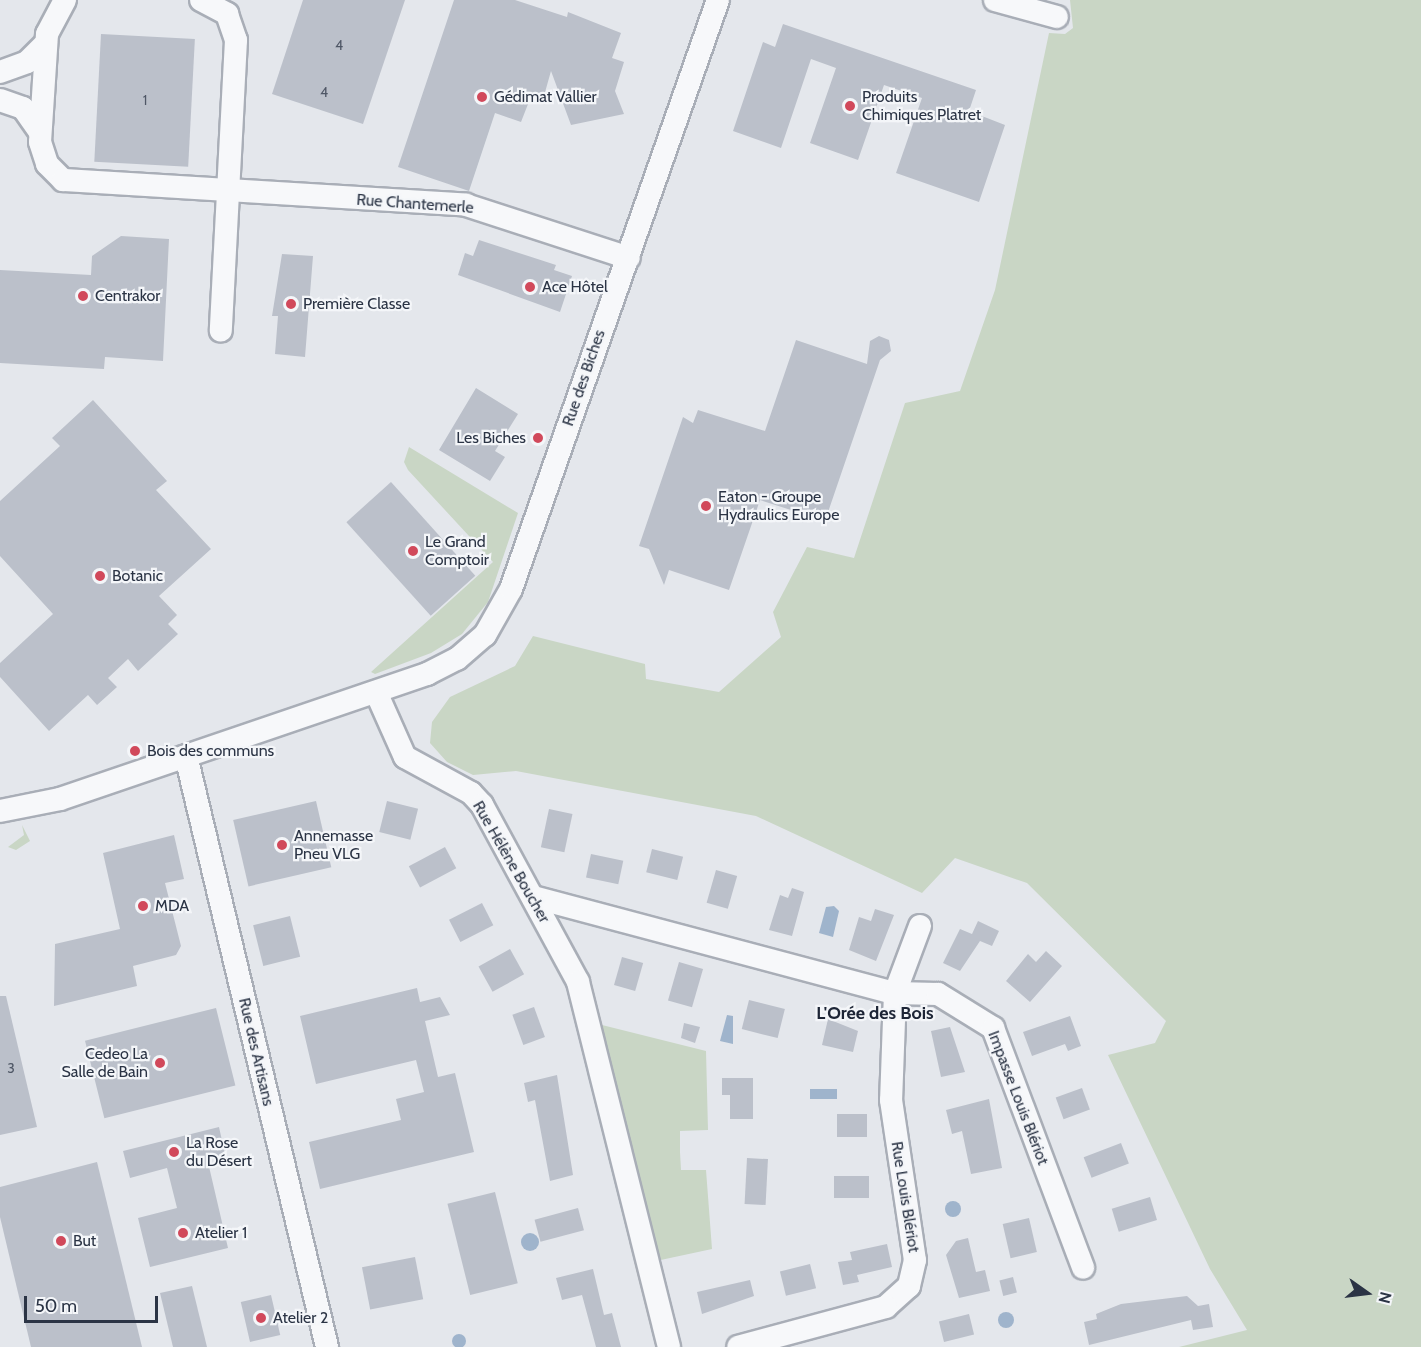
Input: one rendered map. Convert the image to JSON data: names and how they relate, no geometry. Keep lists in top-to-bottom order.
{
  "streets": {
    "street": [
      "Rue Chantemerle",
      "Rue des Biches",
      "Rue Hélène Boucher",
      "Rue des Artisans",
      "Impasse Louis Blériot",
      "Rue Louis Blériot"
    ]
  },
  "crossings": [
    ["Rue Chantemerle", "Rue des Biches"],
    ["Rue des Biches", "Rue Hélène Boucher"],
    ["Impasse Louis Blériot", "Rue Louis Blériot"]
  ],
  "districts": ["L'Orée des Bois"],
  "places": [
    "Gédimat Vallier",
    "Produits Chimiques Platret",
    "Ace Hôtel",
    "Centrakor",
    "Première Classe",
    "Les Biches",
    "Eaton - Groupe Hydraulics Europe",
    "Le Grand Comptoir",
    "Botanic",
    "Bois des communs",
    "Annemasse Pneu VLG",
    "MDA",
    "Cedeo La Salle de Bain",
    "La Rose du Désert",
    "Atelier 1",
    "But",
    "Atelier 2"
  ],
  "house_numbers": [
    "4",
    "4",
    "1",
    "3"
  ],
  "scale_bar": "50 m",
  "north": "right"
}
